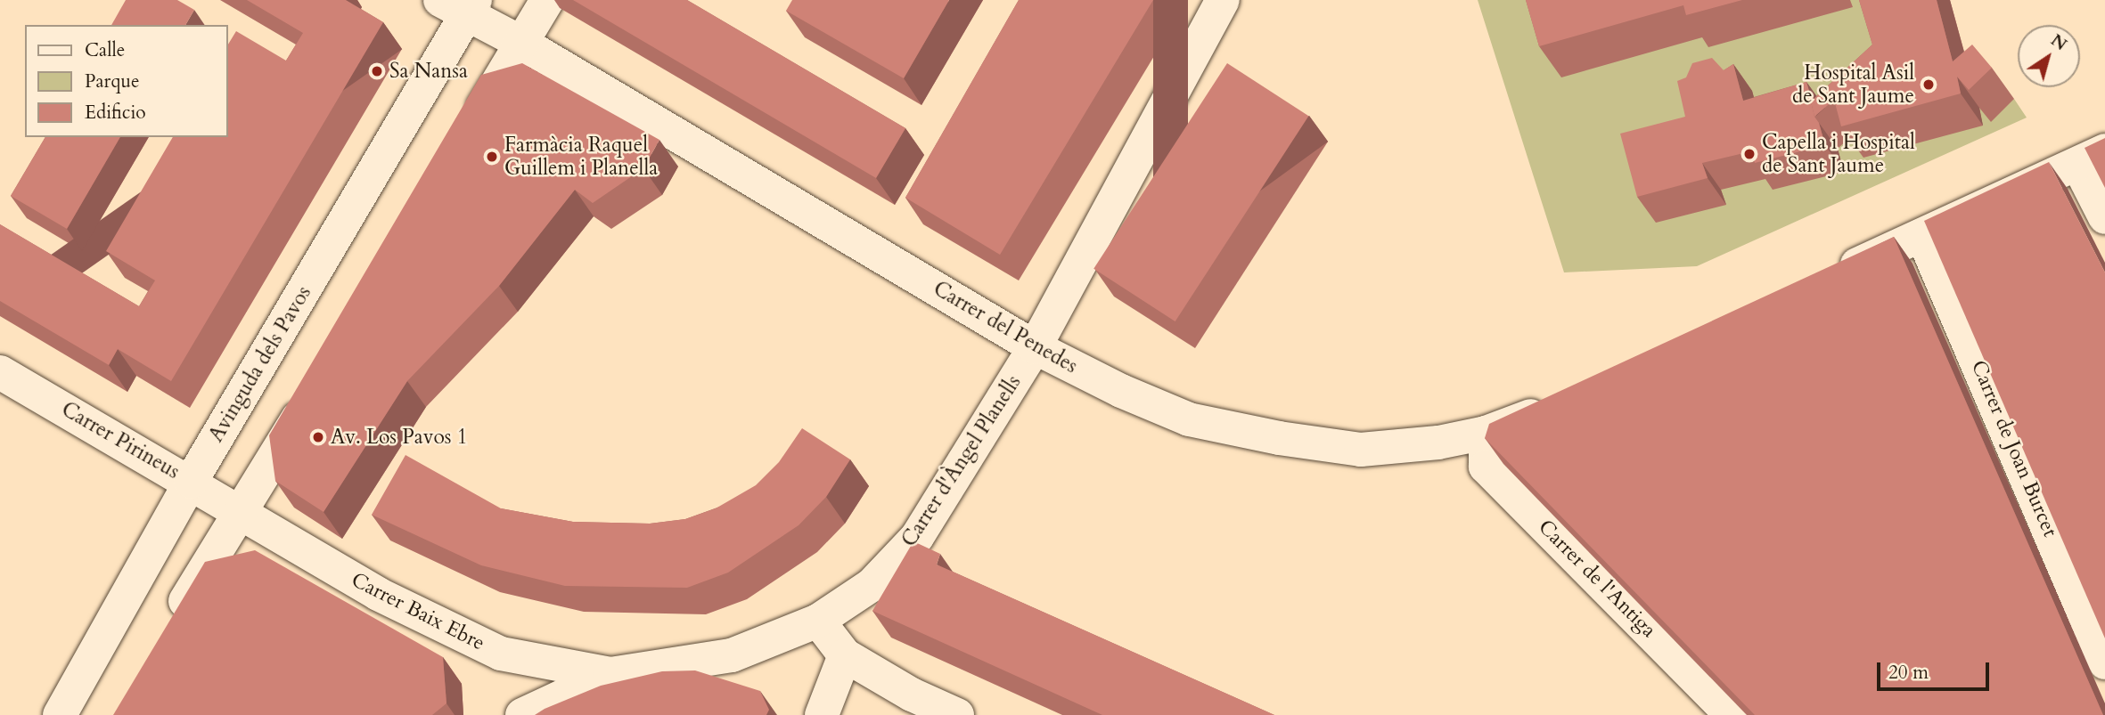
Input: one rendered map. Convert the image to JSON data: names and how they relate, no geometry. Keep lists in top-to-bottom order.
{
  "streets": {
    "street": [
      "Carrer del Penedes",
      "Avinguda dels Pavos",
      "Carrer Pirineus",
      "Carrer de Joan Burcet",
      "Carrer d'Àngel Planells",
      "Carrer de l'Antiga",
      "Carrer Baix Ebre"
    ]
  },
  "crossings": [
    ["Carrer del Penedes", "Avinguda dels Pavos"],
    ["Carrer del Penedes", "Carrer d'Àngel Planells"],
    ["Carrer del Penedes", "Carrer de l'Antiga"],
    ["Avinguda dels Pavos", "Carrer Pirineus"],
    ["Carrer Pirineus", "Carrer Baix Ebre"],
    ["Carrer d'Àngel Planells", "Carrer Baix Ebre"]
  ],
  "places": [
    "Sa Nansa",
    "Hospital Asil de Sant Jaume",
    "Capella i Hospital de Sant Jaume",
    "Farmàcia Raquel Guillem i Planella",
    "Av. Los Pavos 1"
  ],
  "legend": ["Calle", "Parque", "Edificio"],
  "scale_bar": "20 m",
  "north": "top right"
}
